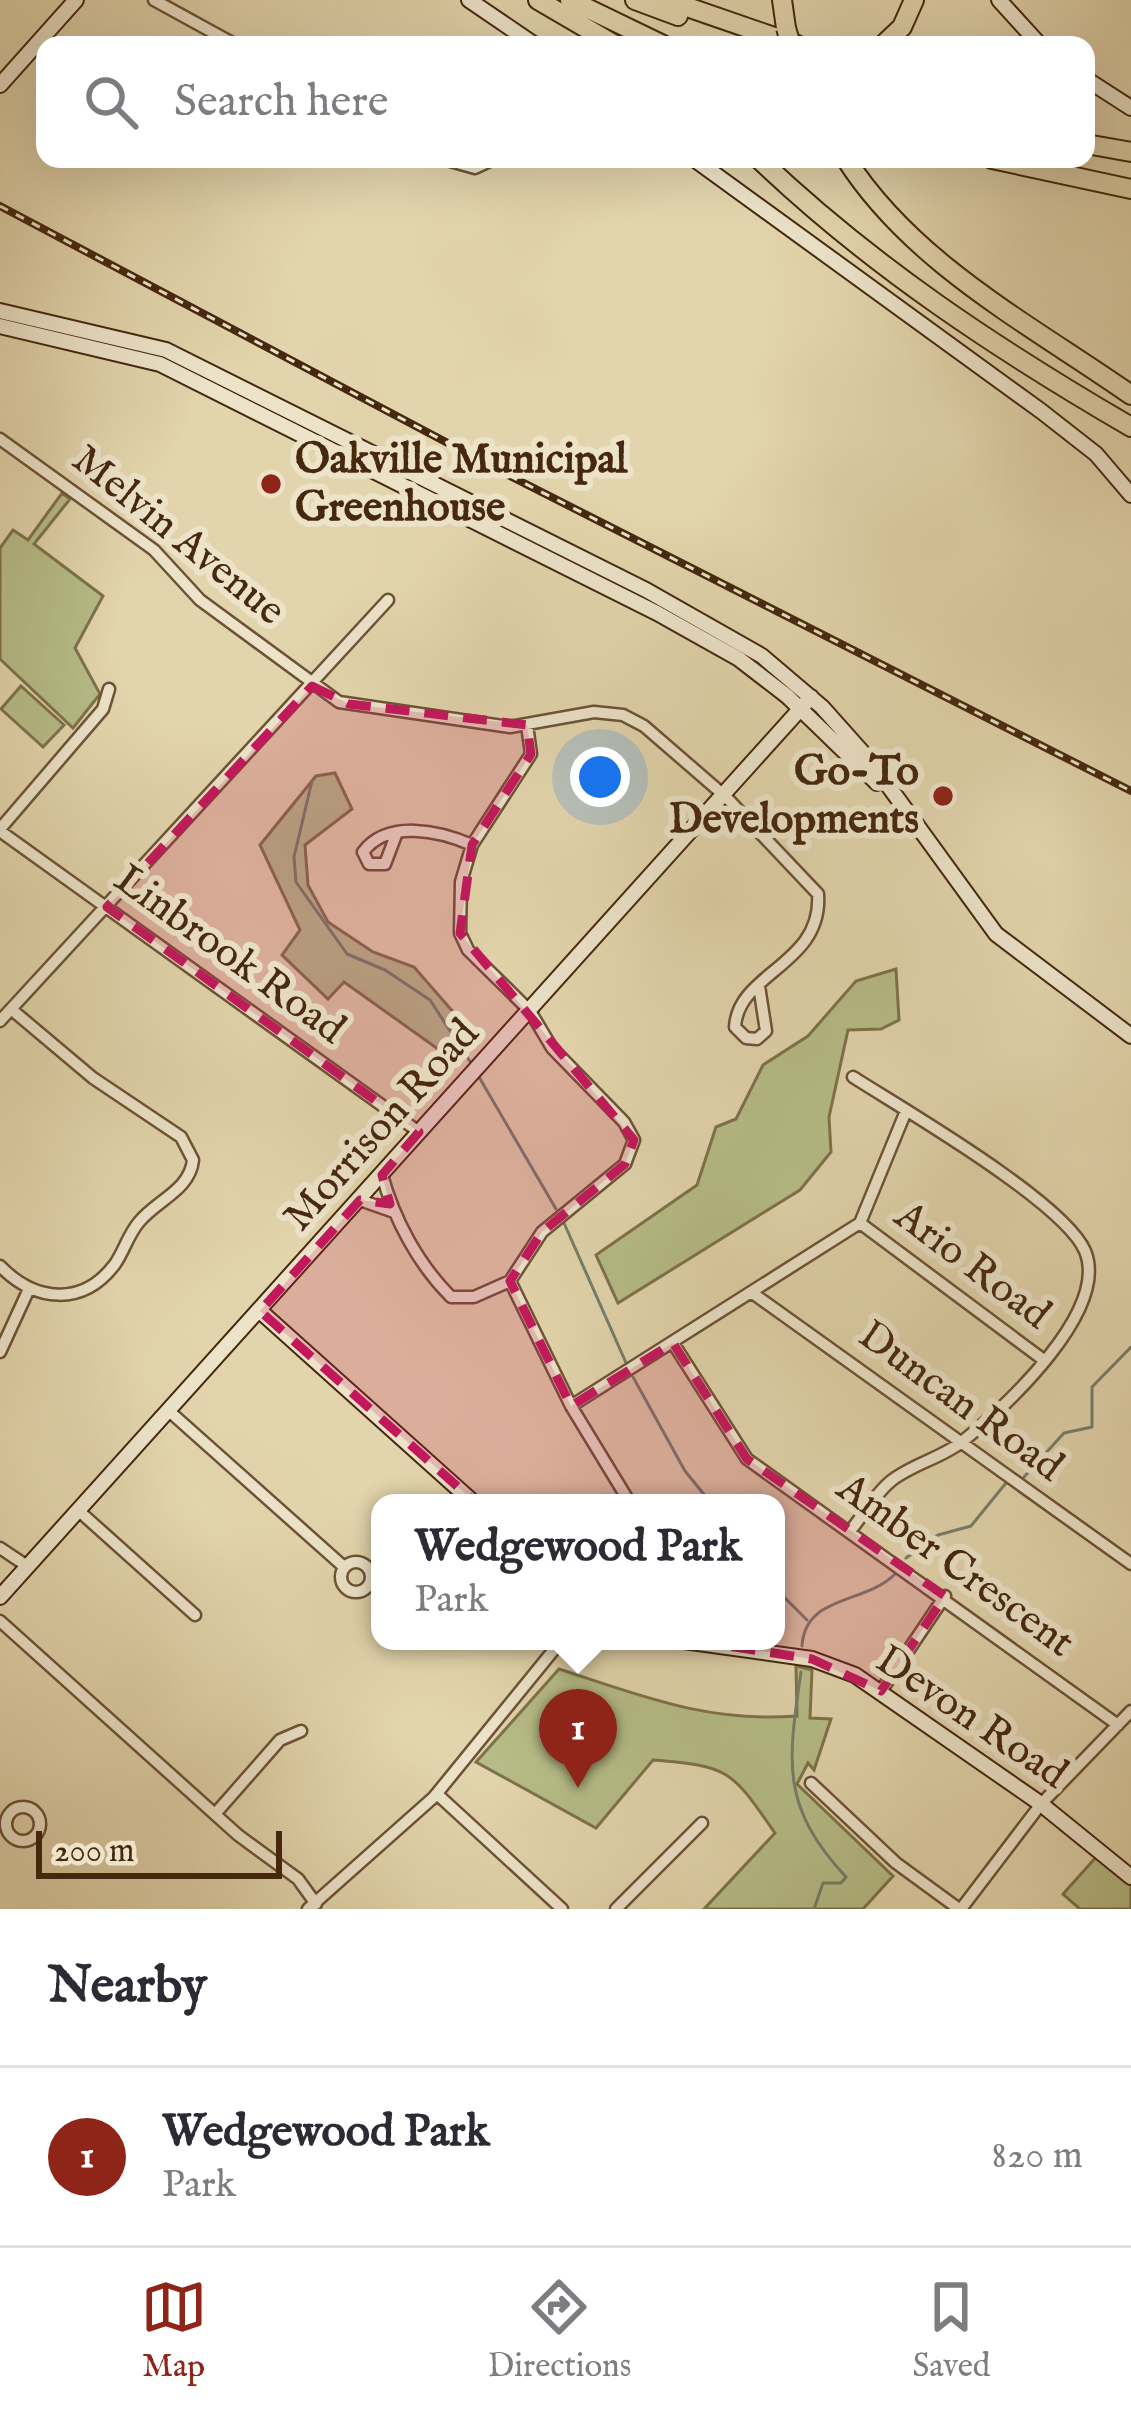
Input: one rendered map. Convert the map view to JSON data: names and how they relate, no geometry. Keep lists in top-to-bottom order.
{
  "streets": {
    "street": [
      "Melvin Avenue",
      "Linbrook Road",
      "Morrison Road",
      "Ario Road",
      "Duncan Road",
      "Amber Crescent",
      "Devon Road"
    ]
  },
  "crossings": [
    ["Melvin Avenue", "Morrison Road"],
    ["Linbrook Road", "Morrison Road"]
  ],
  "places": ["Oakville Municipal Greenhouse", "Go-To Developments"],
  "scale_bar": "200 m",
  "page": {
    "search": "Search here",
    "popup": ["Wedgewood Park", "Park"],
    "pins": "1",
    "scale": "200 m",
    "heading": "Nearby",
    "list": [
      {
        "mark": "1",
        "name": "Wedgewood Park",
        "note": "Park",
        "value": "820 m"
      }
    ],
    "nav": ["Map", "Directions", "Saved"]
  }
}
